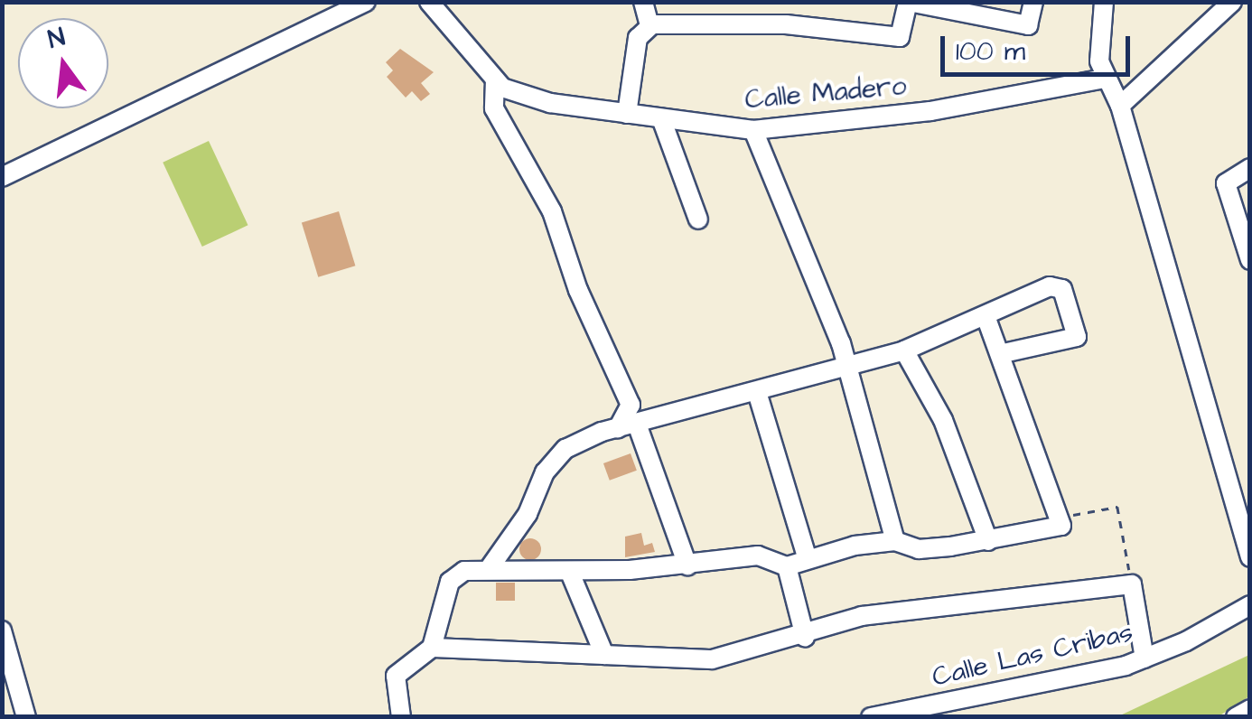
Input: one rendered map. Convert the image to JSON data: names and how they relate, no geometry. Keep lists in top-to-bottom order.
{
  "streets": {
    "street": ["Calle Madero", "Calle Las Cribas"]
  },
  "scale_bar": "100 m",
  "north": "top"
}
